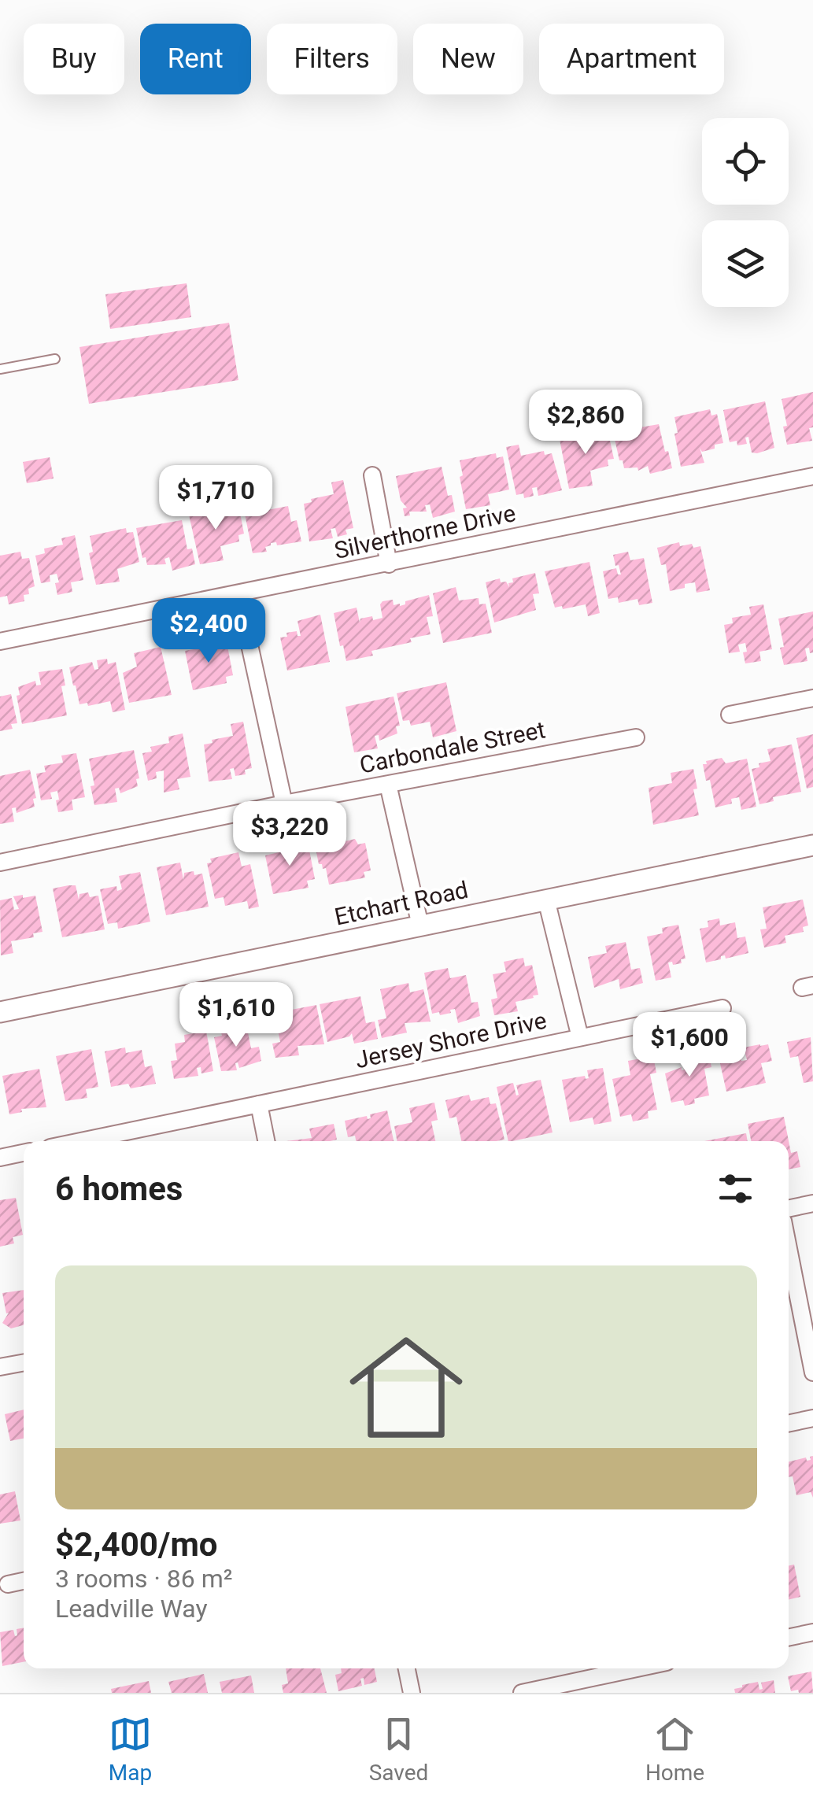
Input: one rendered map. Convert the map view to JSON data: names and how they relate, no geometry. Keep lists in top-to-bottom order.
{
  "streets": {
    "street": [
      "Silverthorne Drive",
      "Carbondale Street",
      "Etchart Road",
      "Jersey Shore Drive"
    ]
  },
  "page": {
    "chip": [
      "Buy",
      "Rent",
      "Filters",
      "New",
      "Apartment"
    ],
    "price": [
      "$2,860",
      "$1,710",
      "$2,400",
      "$3,220",
      "$1,610",
      "$1,600"
    ],
    "heading": "6 homes",
    "list": [
      {
        "name": "$2,400/mo",
        "note": "3 rooms · 86 m² · Leadville Way"
      }
    ],
    "tabs": ["Map", "Saved", "Home"]
  }
}
